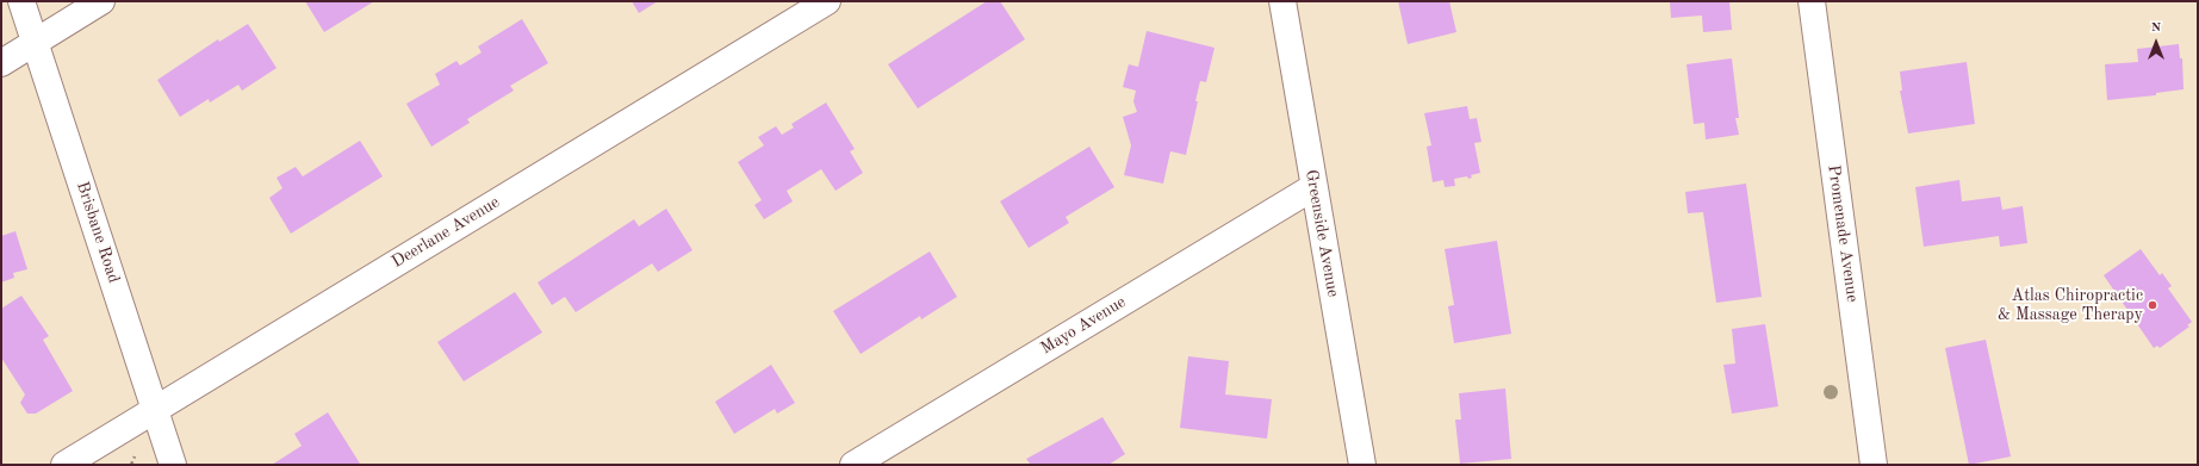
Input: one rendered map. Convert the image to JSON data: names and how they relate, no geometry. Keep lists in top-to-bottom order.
{
  "streets": {
    "street": [
      "Brisbane Road",
      "Deerlane Avenue",
      "Greenside Avenue",
      "Promenade Avenue",
      "Mayo Avenue"
    ]
  },
  "crossings": [
    ["Brisbane Road", "Deerlane Avenue"],
    ["Greenside Avenue", "Mayo Avenue"]
  ],
  "places": ["Atlas Chiropractic & Massage Therapy"],
  "north": "top"
}
